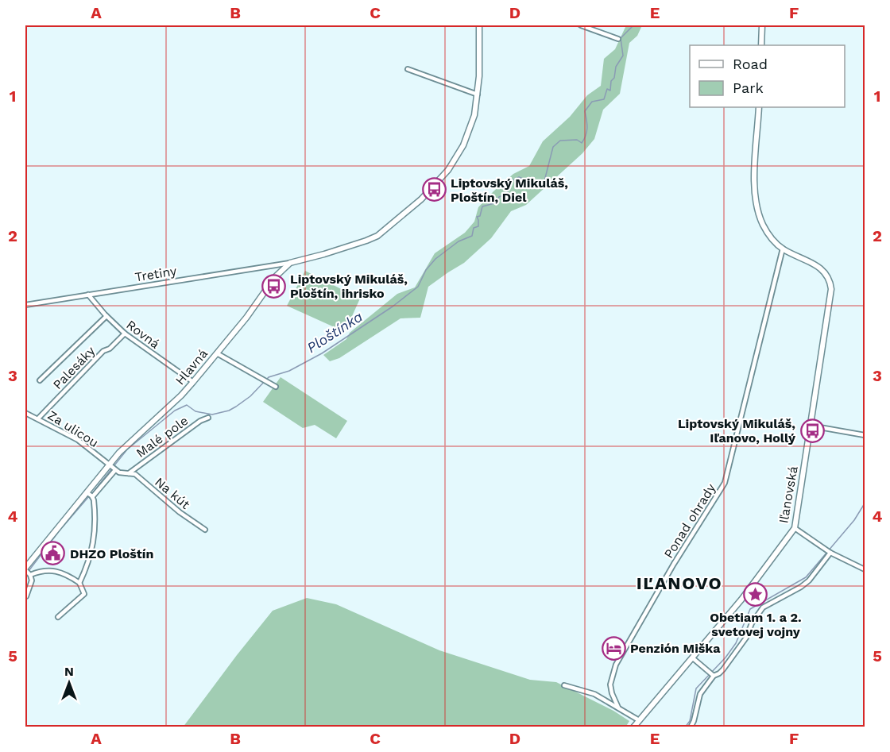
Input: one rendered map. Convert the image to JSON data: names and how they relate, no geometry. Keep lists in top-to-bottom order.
{
  "streets": {
    "street": [
      "Tretiny",
      "Rovná",
      "Hlavná",
      "Palesáky",
      "Za ulicou",
      "Malé pole",
      "Na kút",
      "Iľanovská",
      "Ponad ohrady"
    ]
  },
  "crossings": [
    ["Tretiny", "Rovná"],
    ["Tretiny", "Hlavná"],
    ["Rovná", "Hlavná"],
    ["Rovná", "Palesáky"],
    ["Hlavná", "Za ulicou"],
    ["Hlavná", "Na kút"],
    ["Palesáky", "Za ulicou"],
    ["Za ulicou", "Na kút"],
    ["Malé pole", "Na kút"],
    ["Iľanovská", "Ponad ohrady"]
  ],
  "districts": ["IĽANOVO"],
  "water": ["Ploštínka"],
  "places": {
    "bus stop": ["Liptovský Mikuláš, Ploštín, Diel", "Liptovský Mikuláš, Ploštín, ihrisko", "Liptovský Mikuláš, Iľanovo, Hollý"],
    "public building": ["DHZO Ploštín"],
    "place": ["Obetiam 1. a 2. svetovej vojny"],
    "hotel": ["Penzión Miška"]
  },
  "legend": ["Road", "Park"],
  "north": "top",
  "grid": {
    "columns": [
      "A",
      "B",
      "C",
      "D",
      "E",
      "F"
    ],
    "rows": [
      "1",
      "2",
      "3",
      "4",
      "5"
    ]
  }
}
